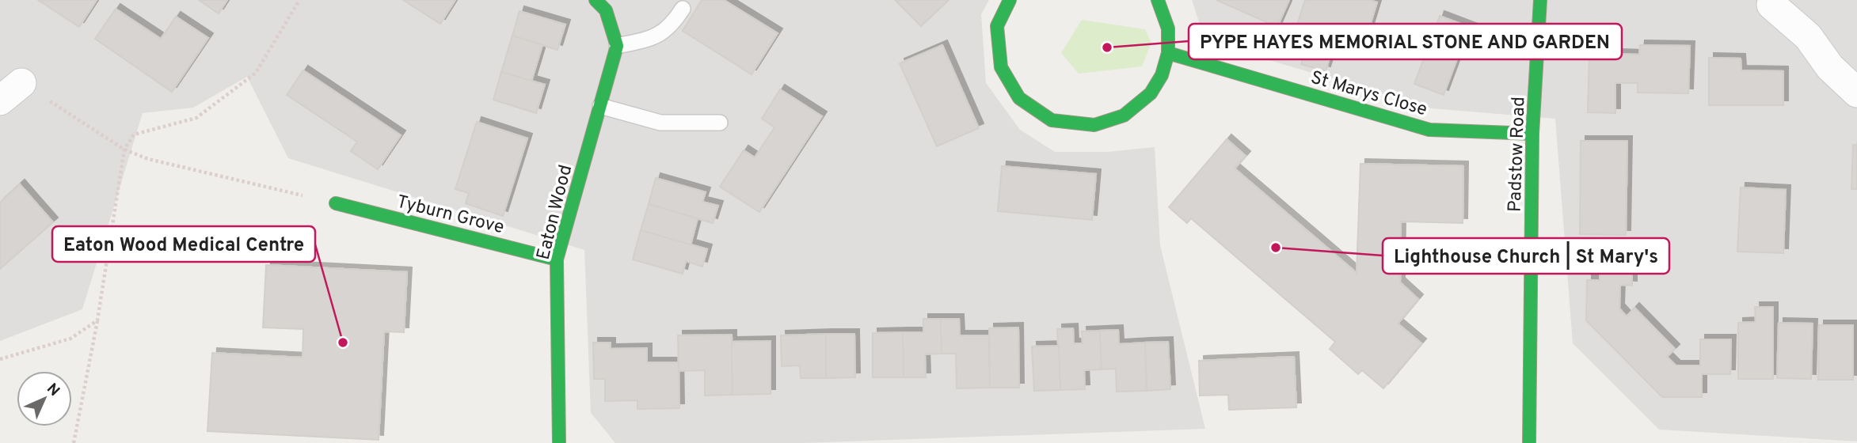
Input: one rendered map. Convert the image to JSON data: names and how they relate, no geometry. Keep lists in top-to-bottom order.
{
  "streets": {
    "street": [
      "St Marys Close",
      "Padstow Road",
      "Eaton Wood",
      "Tyburn Grove"
    ]
  },
  "crossings": [
    ["St Marys Close", "Padstow Road"],
    ["Eaton Wood", "Tyburn Grove"]
  ],
  "places": ["PYPE HAYES MEMORIAL STONE AND GARDEN", "Lighthouse Church | St Mary's", "Eaton Wood Medical Centre"],
  "north": "top right"
}
